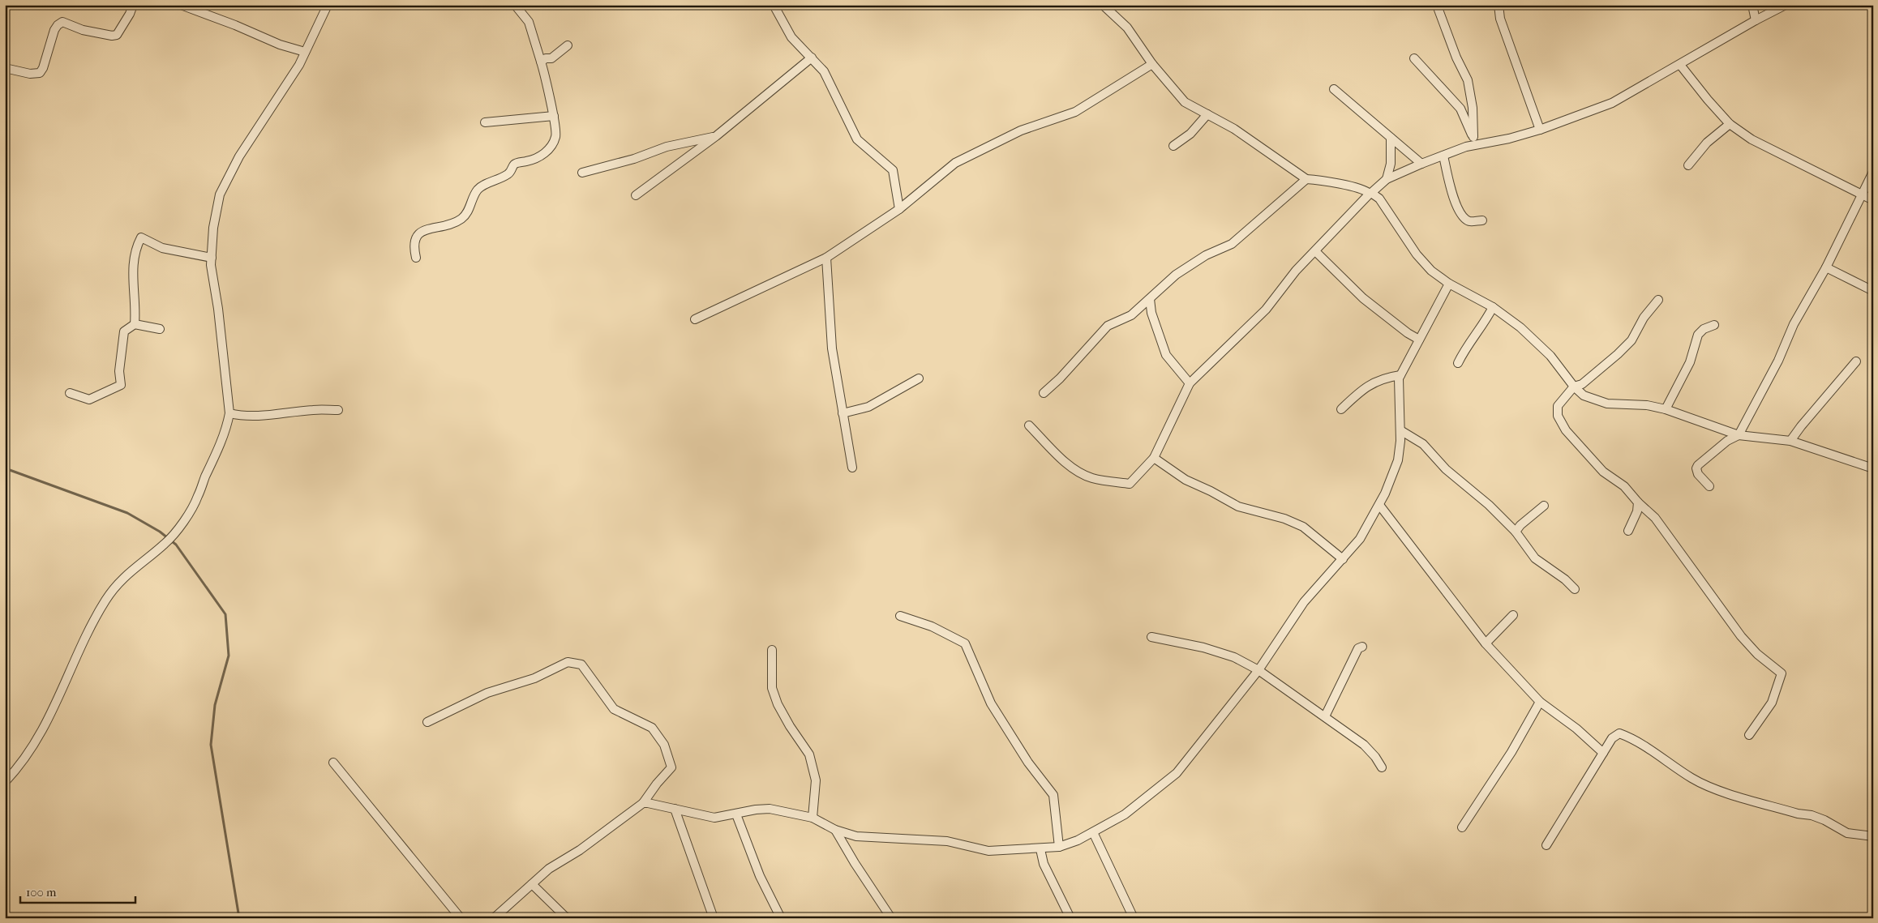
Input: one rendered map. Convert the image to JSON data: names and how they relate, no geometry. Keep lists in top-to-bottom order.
{
  "scale_bar": "100 m"
}
